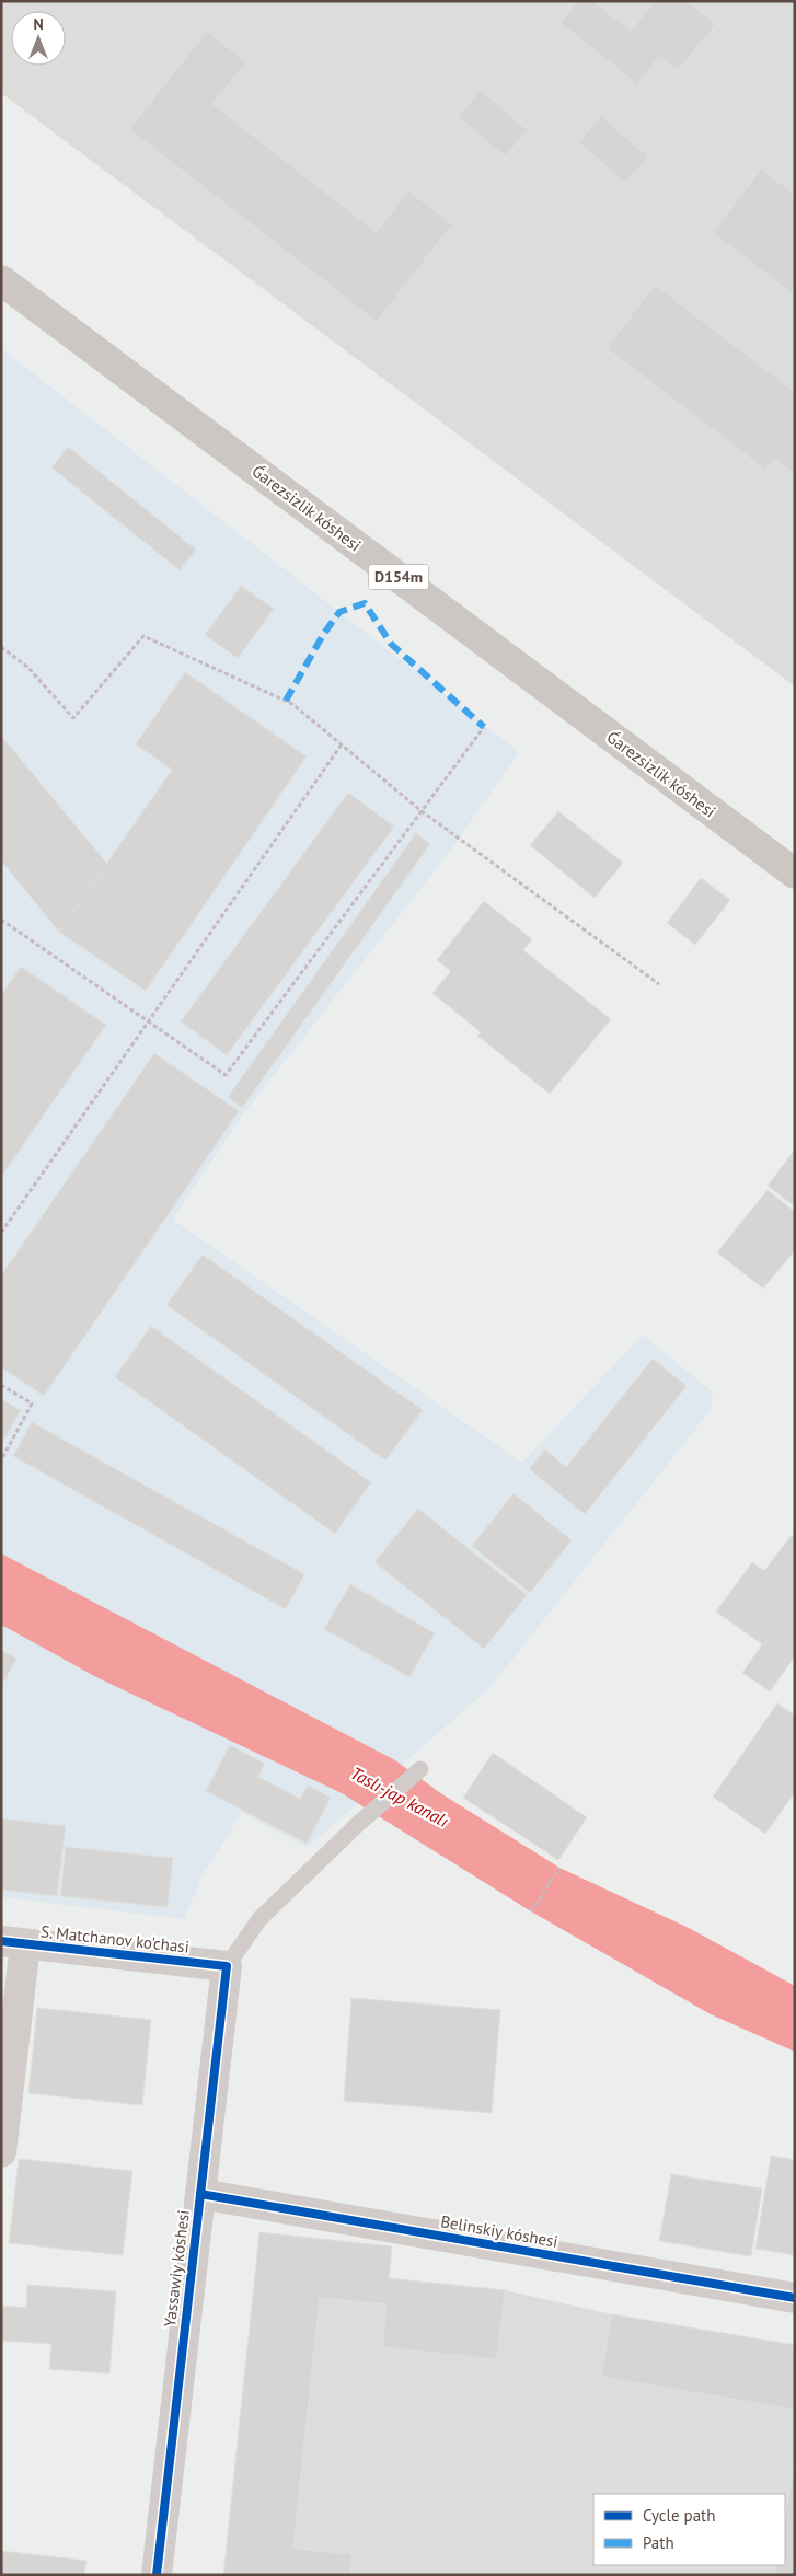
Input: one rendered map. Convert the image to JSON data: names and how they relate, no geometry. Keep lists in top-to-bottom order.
{
  "streets": {
    "main road": ["Ǵarezsizlik kóshesi", "D154m"],
    "street": ["S. Matchanov ko'chasi", "Belinskiy kóshesi", "Yassawiy kóshesi"]
  },
  "crossings": [
    ["S. Matchanov ko'chasi", "Yassawiy kóshesi"],
    ["Belinskiy kóshesi", "Yassawiy kóshesi"]
  ],
  "water": ["Taslı-jap kanalı"],
  "legend": ["Cycle path", "Path"],
  "north": "top"
}
